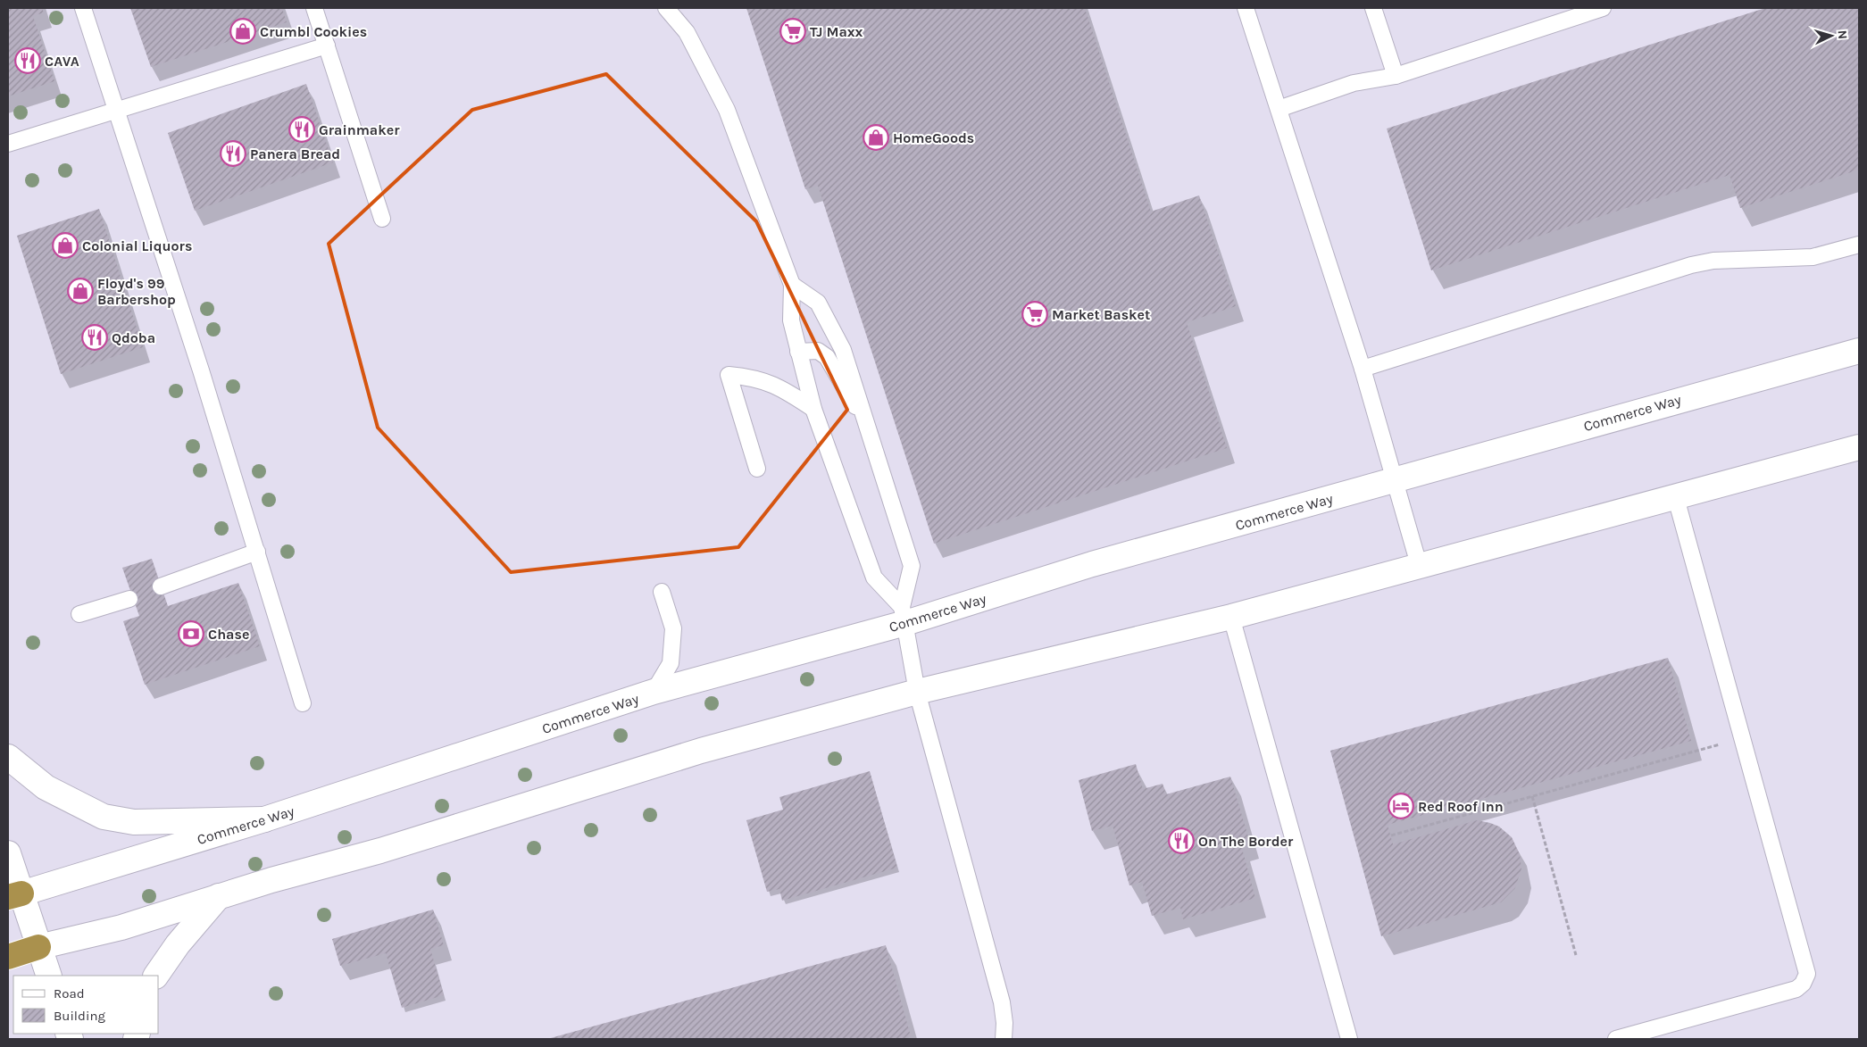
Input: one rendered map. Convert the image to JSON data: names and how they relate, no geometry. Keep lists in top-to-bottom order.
{
  "streets": {
    "street": ["Commerce Way"]
  },
  "places": {
    "shop": [
      "Crumbl Cookies",
      "HomeGoods",
      "Colonial Liquors",
      "Floyd's 99 Barbershop"
    ],
    "supermarket": ["TJ Maxx", "Market Basket"],
    "restaurant": [
      "CAVA",
      "Grainmaker",
      "Panera Bread",
      "Qdoba",
      "On The Border"
    ],
    "bank": ["Chase"],
    "hotel": ["Red Roof Inn"]
  },
  "legend": ["Road", "Building"],
  "north": "right"
}
